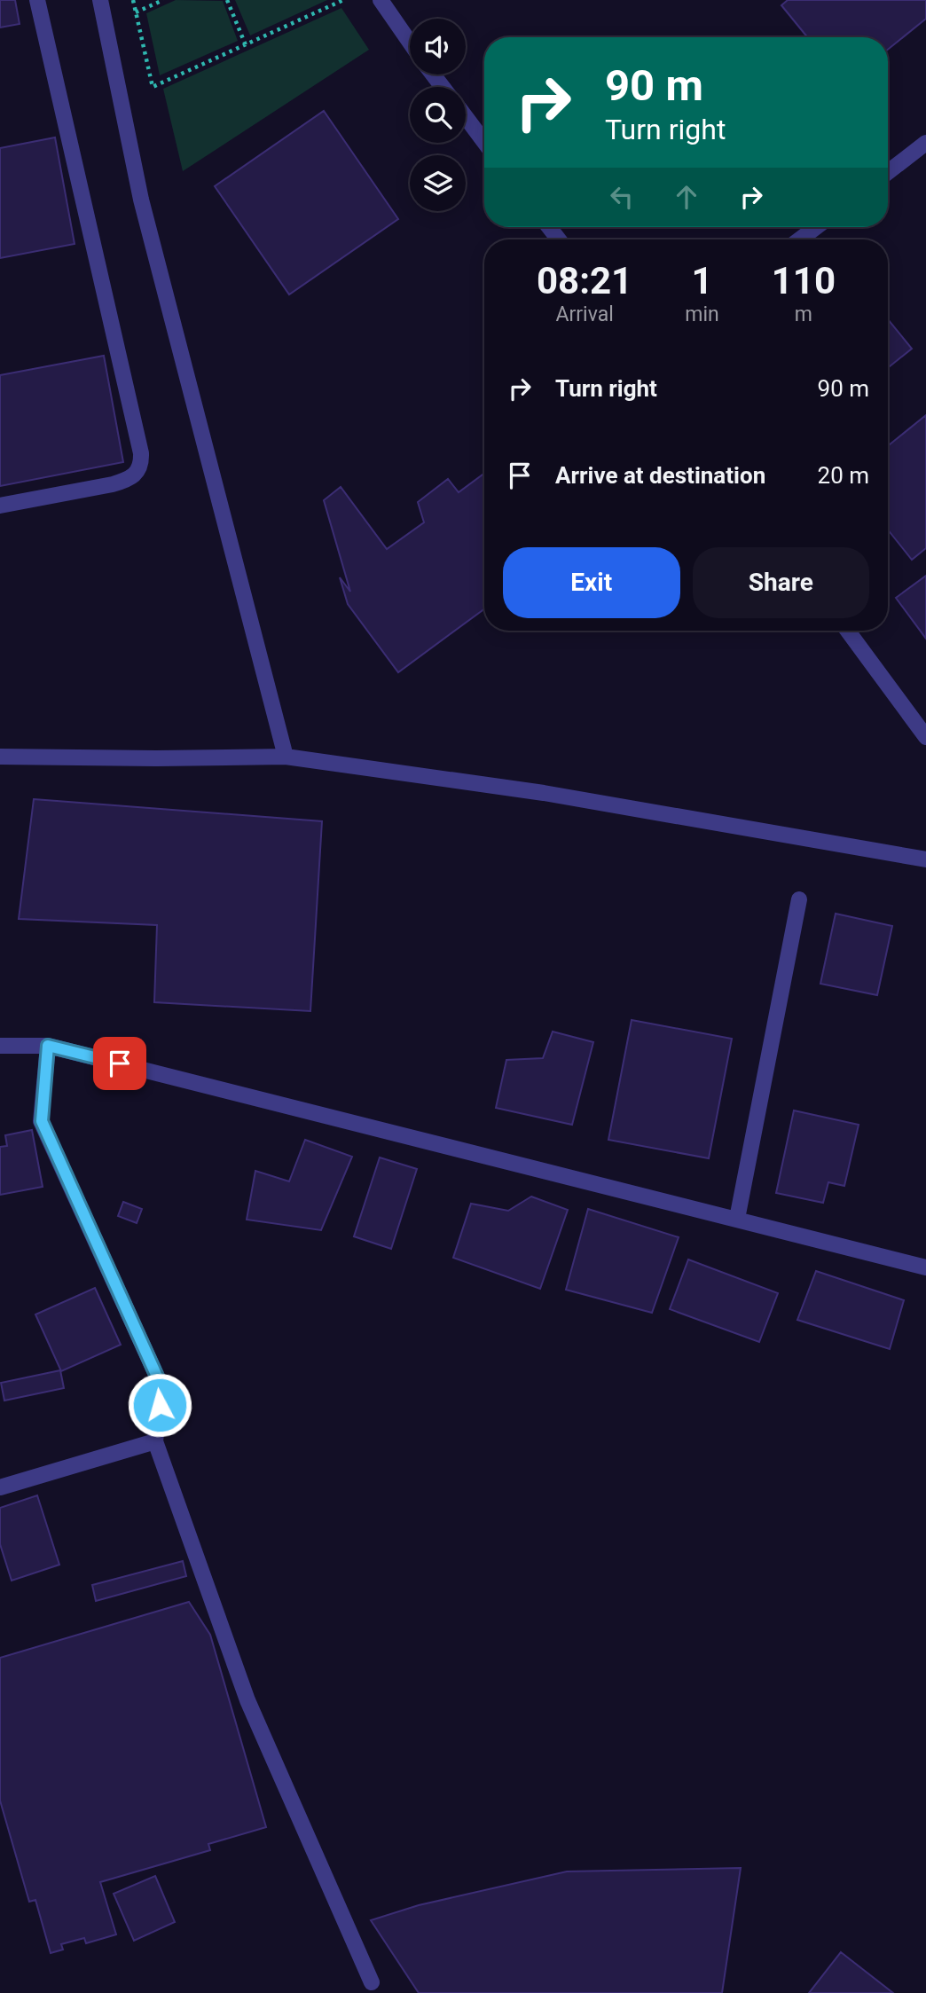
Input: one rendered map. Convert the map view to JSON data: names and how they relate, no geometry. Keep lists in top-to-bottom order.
{
  "page": {
    "turn": ["90 m", "Turn right"],
    "eta": [
      "08:21",
      "Arrival",
      "1",
      "min",
      "110",
      "m"
    ],
    "list": [
      {
        "name": "Turn right",
        "value": "90 m"
      },
      {
        "name": "Arrive at destination",
        "value": "20 m"
      }
    ],
    "buttons": ["Exit", "Share"]
  }
}
